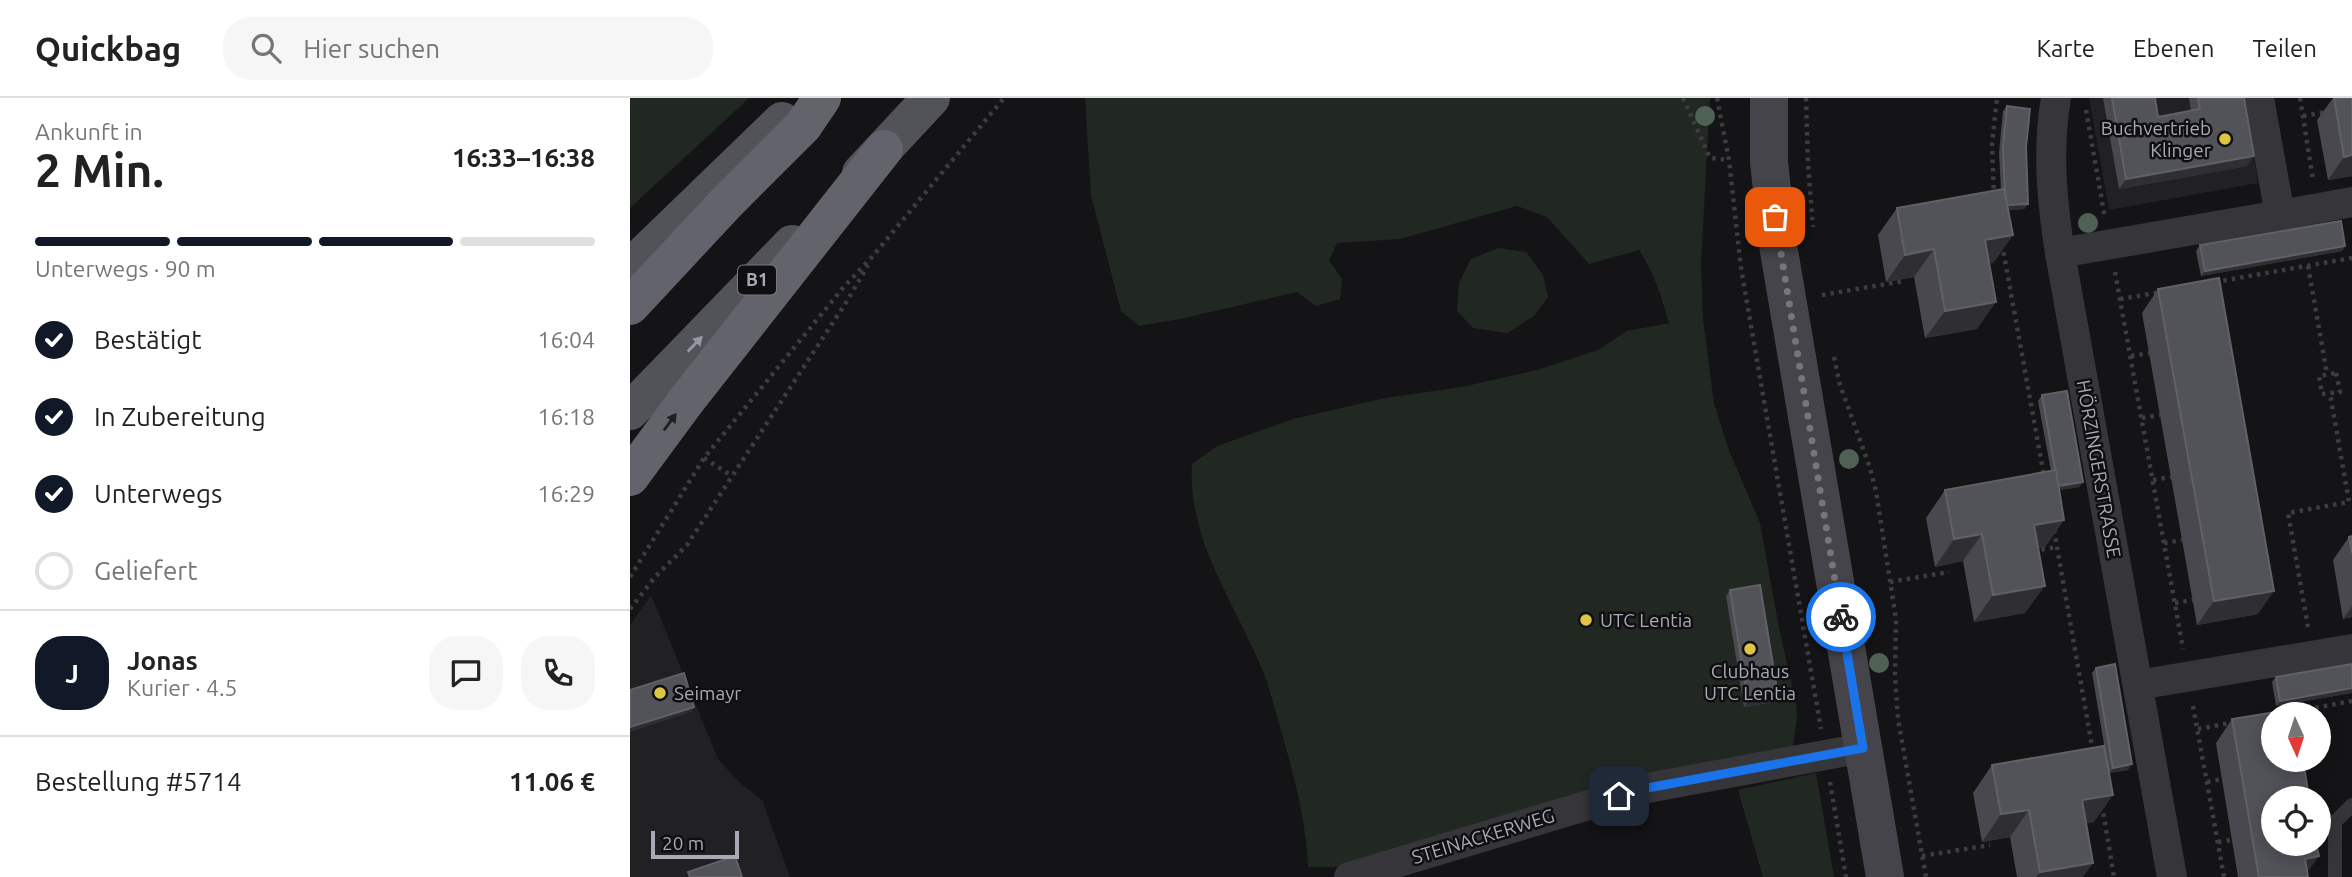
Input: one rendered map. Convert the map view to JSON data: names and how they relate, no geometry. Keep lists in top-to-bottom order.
{
  "streets": {
    "main road": ["B1"],
    "street": ["HÖRZINGERSTRASSE", "STEINACKERWEG"]
  },
  "places": [
    "Buchvertrieb Klinger",
    "UTC Lentia",
    "Clubhaus UTC Lentia",
    "Seimayr"
  ],
  "scale_bar": "20 m",
  "north": "bottom",
  "page": {
    "header": "Quickbag",
    "search": "Hier suchen",
    "nav": ["Karte", "Ebenen", "Teilen"],
    "heading": ["2 Min.", "Ankunft in", "16:33–16:38"],
    "panel": [
      "Jonas",
      "Kurier · 4.5",
      "Bestellung #5714",
      "11.06 €"
    ],
    "bar": "Unterwegs · 90 m",
    "list": [
      ["Bestätigt", "16:04"],
      ["In Zubereitung", "16:18"],
      ["Unterwegs", "16:29"],
      "Geliefert"
    ],
    "round": "J",
    "scale": "20 m"
  }
}
